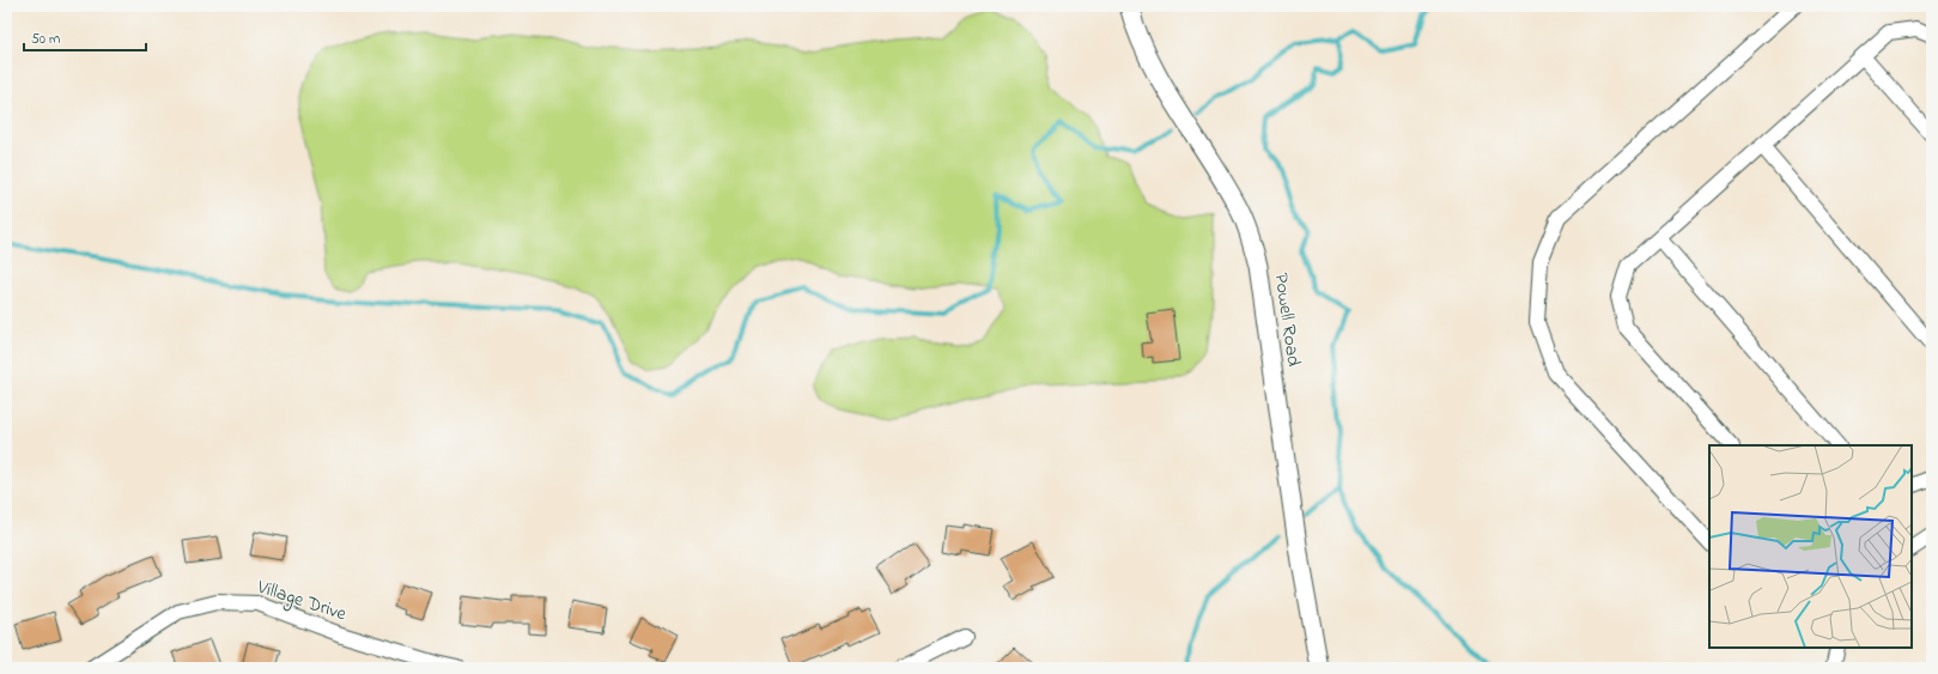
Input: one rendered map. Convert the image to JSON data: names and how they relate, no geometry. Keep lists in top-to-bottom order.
{
  "streets": {
    "street": ["Powell Road", "Village Drive"]
  },
  "scale_bar": "50 m"
}
